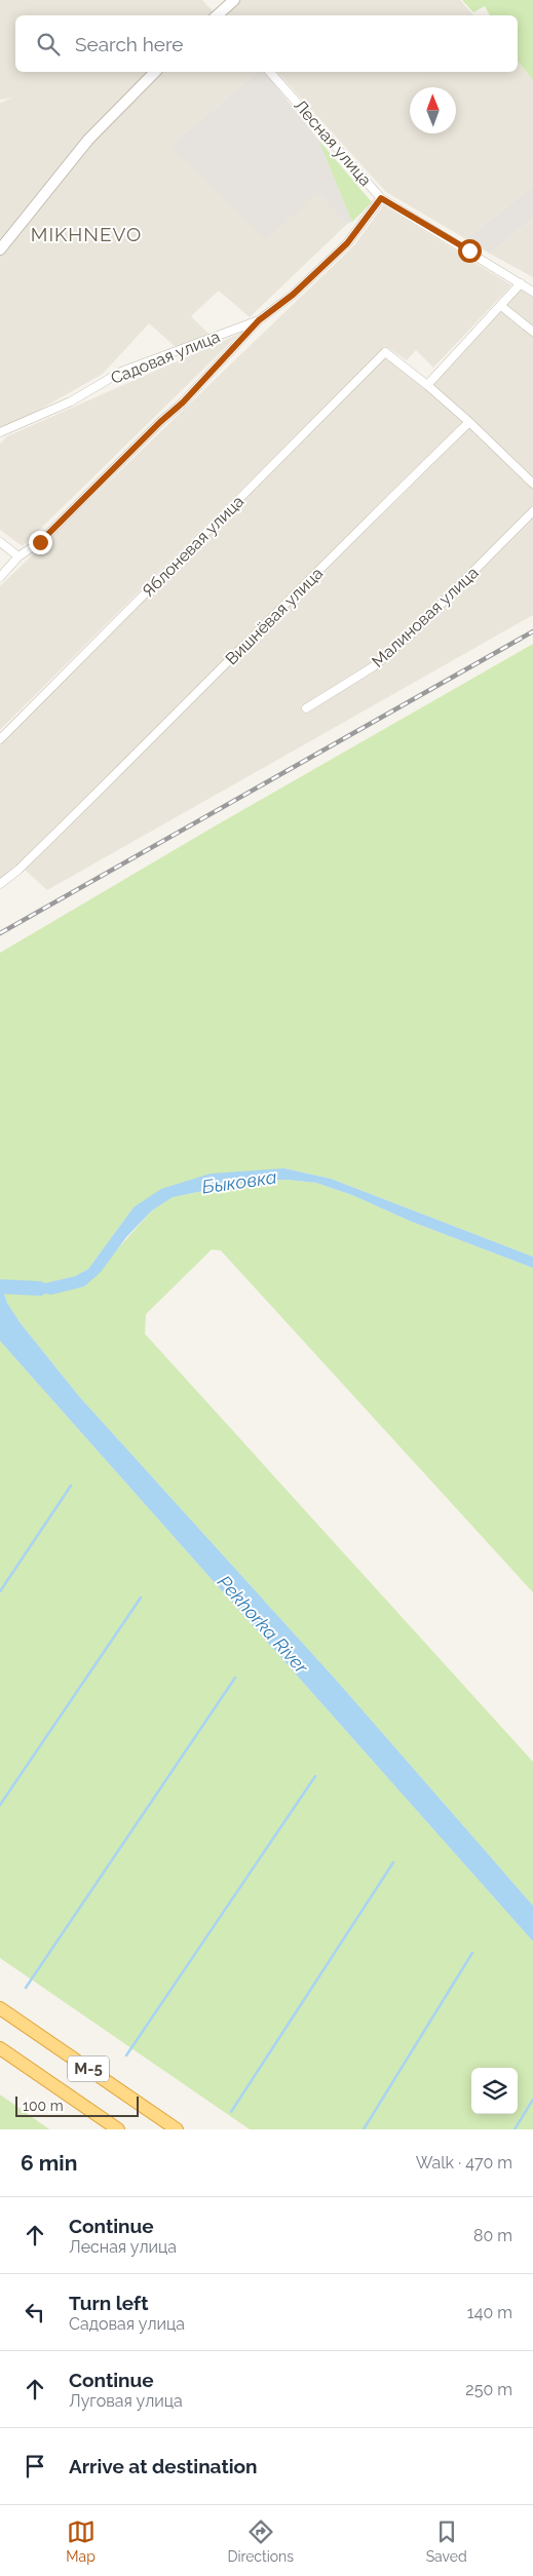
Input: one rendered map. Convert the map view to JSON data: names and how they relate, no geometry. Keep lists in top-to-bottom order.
{
  "streets": {
    "highway": ["М-5"],
    "street": [
      "Лесная улица",
      "Садовая улица",
      "Яблоневая улица",
      "Вишнёвая улица",
      "Малиновая улица"
    ]
  },
  "crossings": [
    ["Лесная улица", "Садовая улица"]
  ],
  "districts": ["MIKHNEVO"],
  "water": ["Быковка", "Pekhorka River"],
  "scale_bar": "100 m",
  "north": "top",
  "page": {
    "search": "Search here",
    "scale": "100 m",
    "heading": ["6 min", "Walk · 470 m"],
    "list": [
      ["Continue", "Лесная улица", "80 m"],
      ["Turn left", "Садовая улица", "140 m"],
      ["Continue", "Луговая улица", "250 m"],
      "Arrive at destination"
    ],
    "nav": ["Map", "Directions", "Saved"]
  }
}
